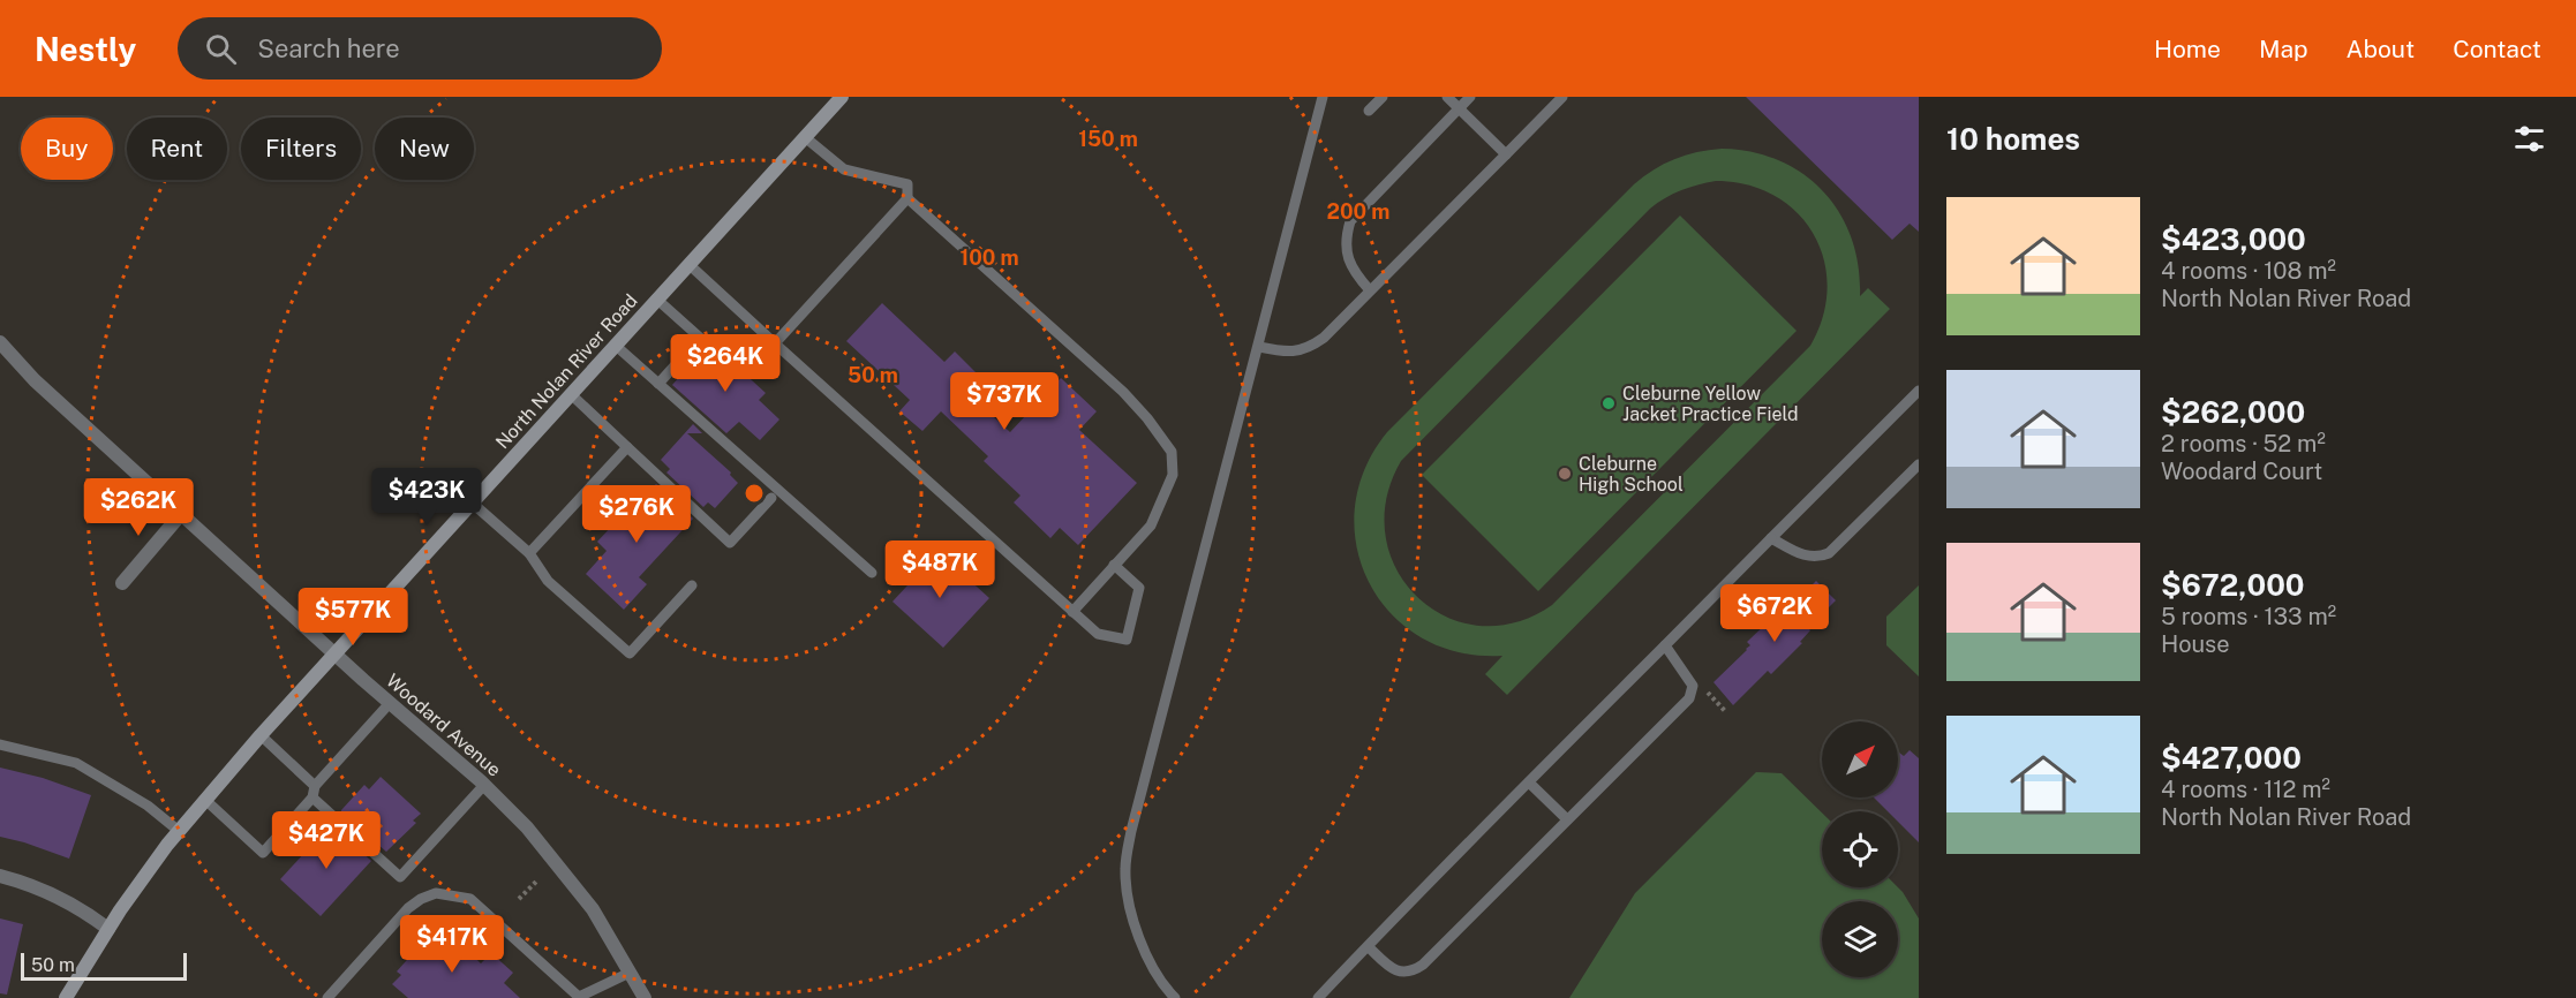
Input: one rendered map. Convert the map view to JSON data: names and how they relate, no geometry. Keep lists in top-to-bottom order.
{
  "streets": {
    "main road": ["North Nolan River Road"],
    "street": ["Woodard Avenue"]
  },
  "crossings": [
    ["North Nolan River Road", "Woodard Avenue"]
  ],
  "places": ["Cleburne Yellow Jacket Practice Field", "Cleburne High School"],
  "scale_bar": "50 m",
  "north": "top right",
  "page": {
    "header": "Nestly",
    "search": "Search here",
    "nav": [
      "Home",
      "Map",
      "About",
      "Contact"
    ],
    "heading": "10 homes",
    "chip": [
      "Buy",
      "Rent",
      "Filters",
      "New"
    ],
    "list": [
      {
        "name": "$423,000",
        "note": "4 rooms · 108 m² · North Nolan River Road"
      },
      {
        "name": "$262,000",
        "note": "2 rooms · 52 m² · Woodard Court"
      },
      {
        "name": "$672,000",
        "note": "5 rooms · 133 m² · House"
      },
      {
        "name": "$427,000",
        "note": "4 rooms · 112 m² · North Nolan River Road"
      }
    ],
    "price": [
      "$264K",
      "$737K",
      "$423K",
      "$262K",
      "$276K",
      "$487K",
      "$672K",
      "$577K",
      "$427K",
      "$417K"
    ],
    "scale": "50 m"
  },
  "rings": [
    "150 m",
    "200 m",
    "100 m",
    "50 m"
  ]
}
